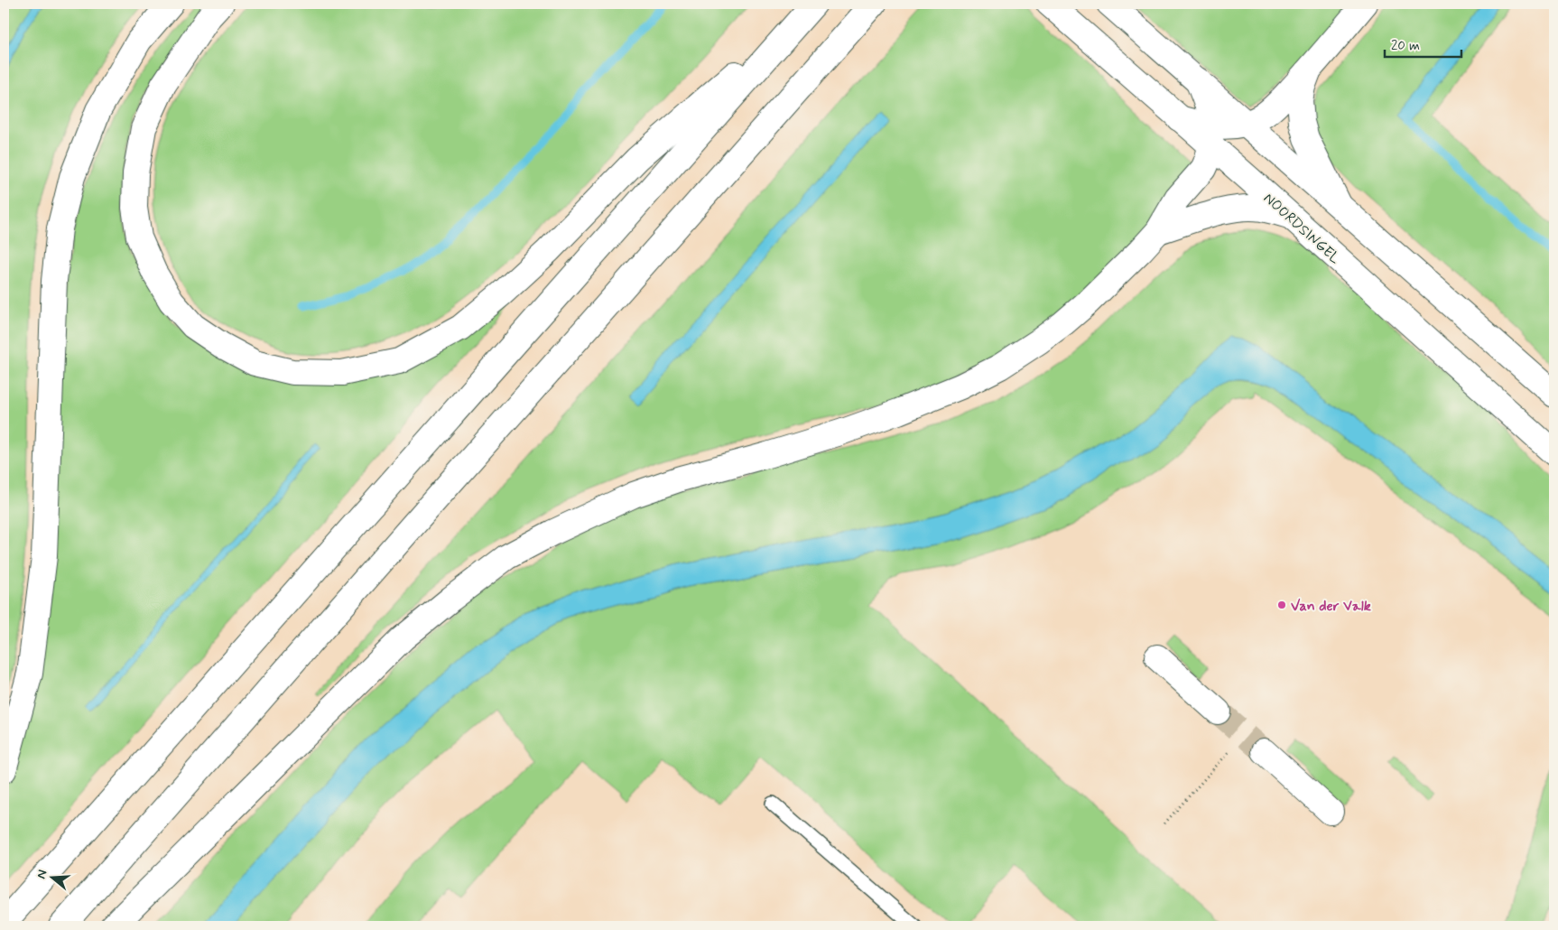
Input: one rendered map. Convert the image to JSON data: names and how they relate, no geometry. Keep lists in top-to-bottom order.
{
  "streets": {
    "main road": ["NOORDSINGEL"]
  },
  "places": ["Van der Valk"],
  "scale_bar": "20 m",
  "north": "left"
}
